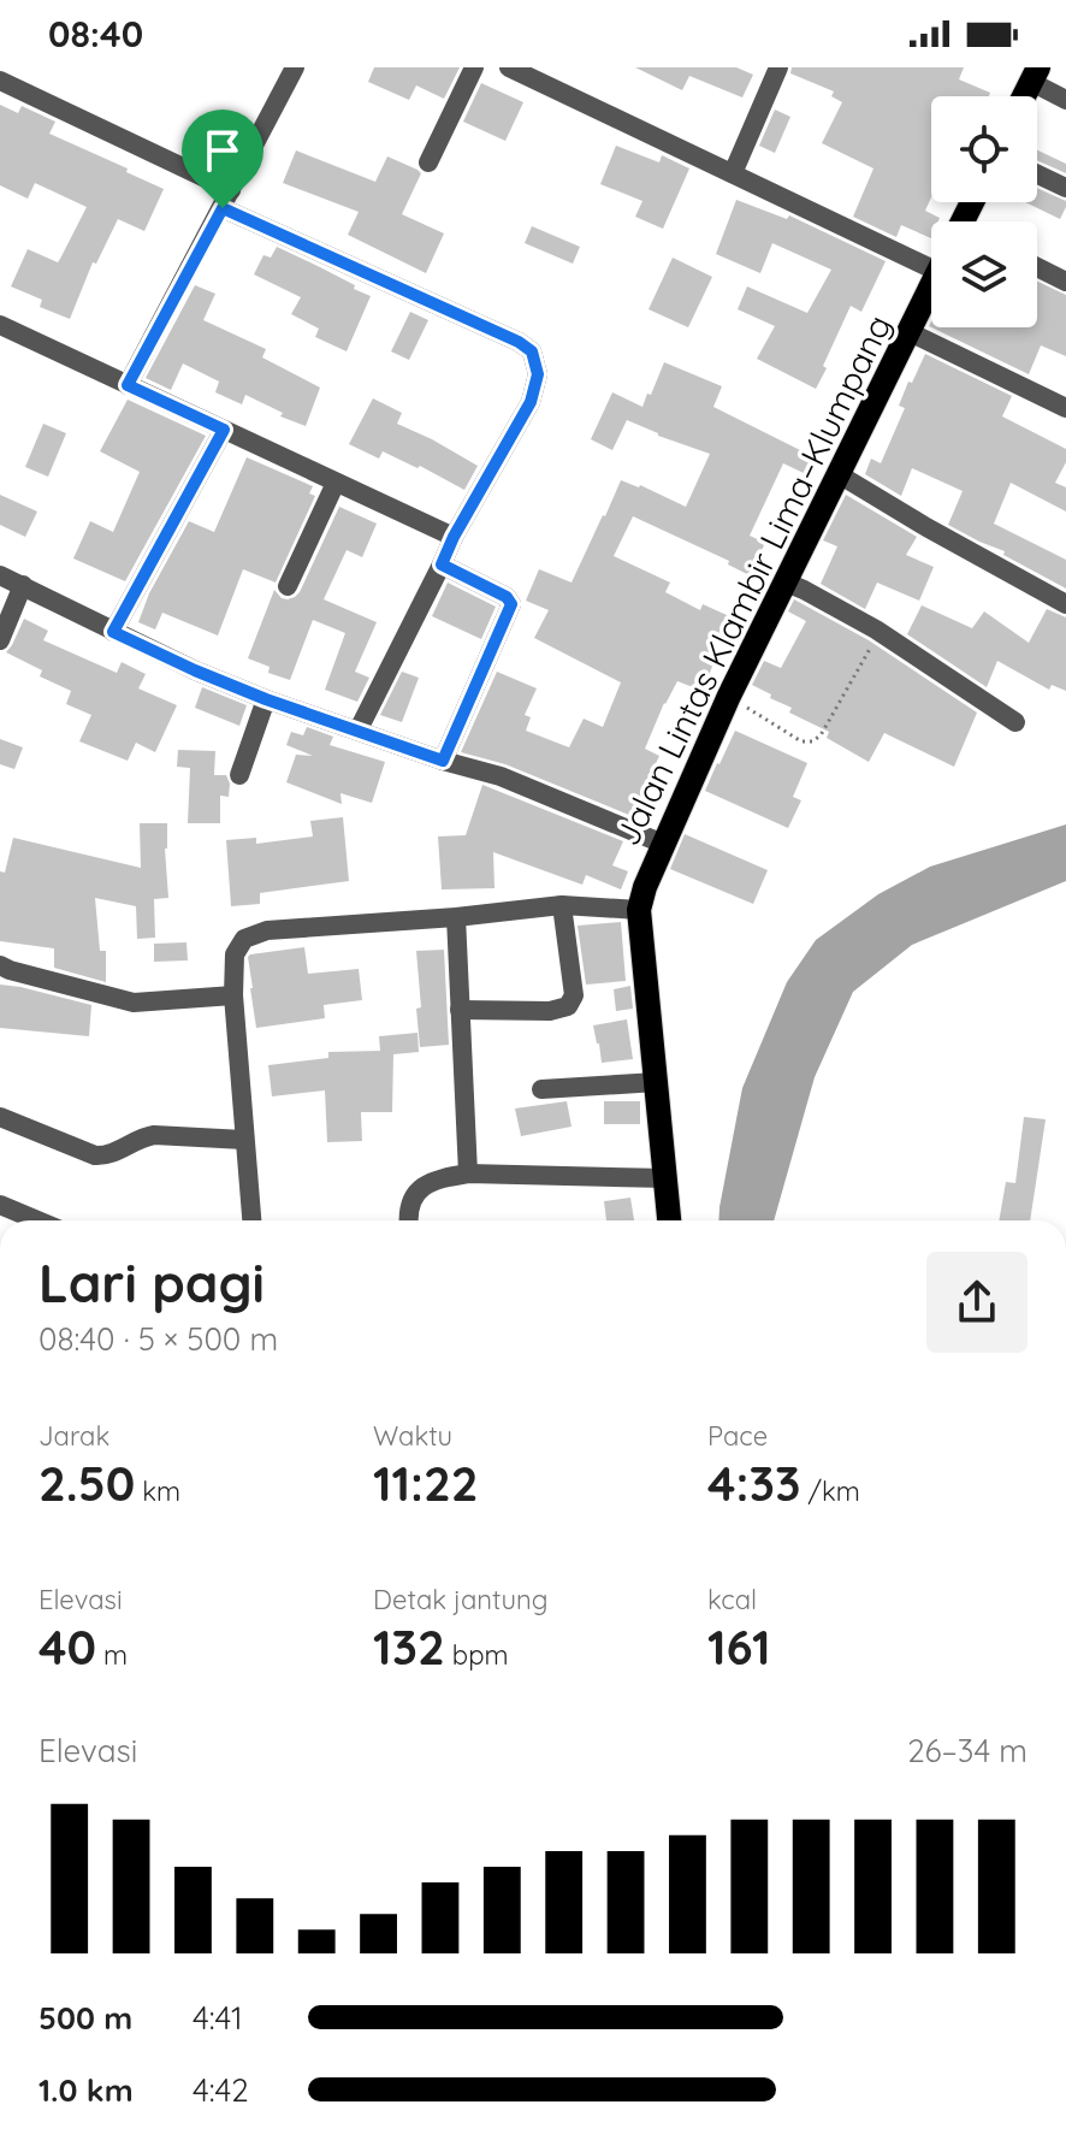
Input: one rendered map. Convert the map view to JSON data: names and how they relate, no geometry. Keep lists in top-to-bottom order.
{
  "streets": {
    "main road": ["Jalan Lintas Klambir Lima–Klumpang"]
  },
  "page": {
    "status": "08:40",
    "heading": ["Lari pagi", "08:40 · 5 × 500 m"],
    "stats": [
      ["Jarak", "2.50 km"],
      ["Waktu", "11:22"],
      ["Pace", "4:33 /km"],
      ["Elevasi", "40 m"],
      ["Detak jantung", "132 bpm"],
      ["kcal", "161"]
    ],
    "chart": ["Elevasi", "26–34 m"],
    "list": [
      {
        "name": "500 m",
        "note": "4:41"
      },
      {
        "name": "1.0 km",
        "note": "4:42"
      }
    ]
  }
}
